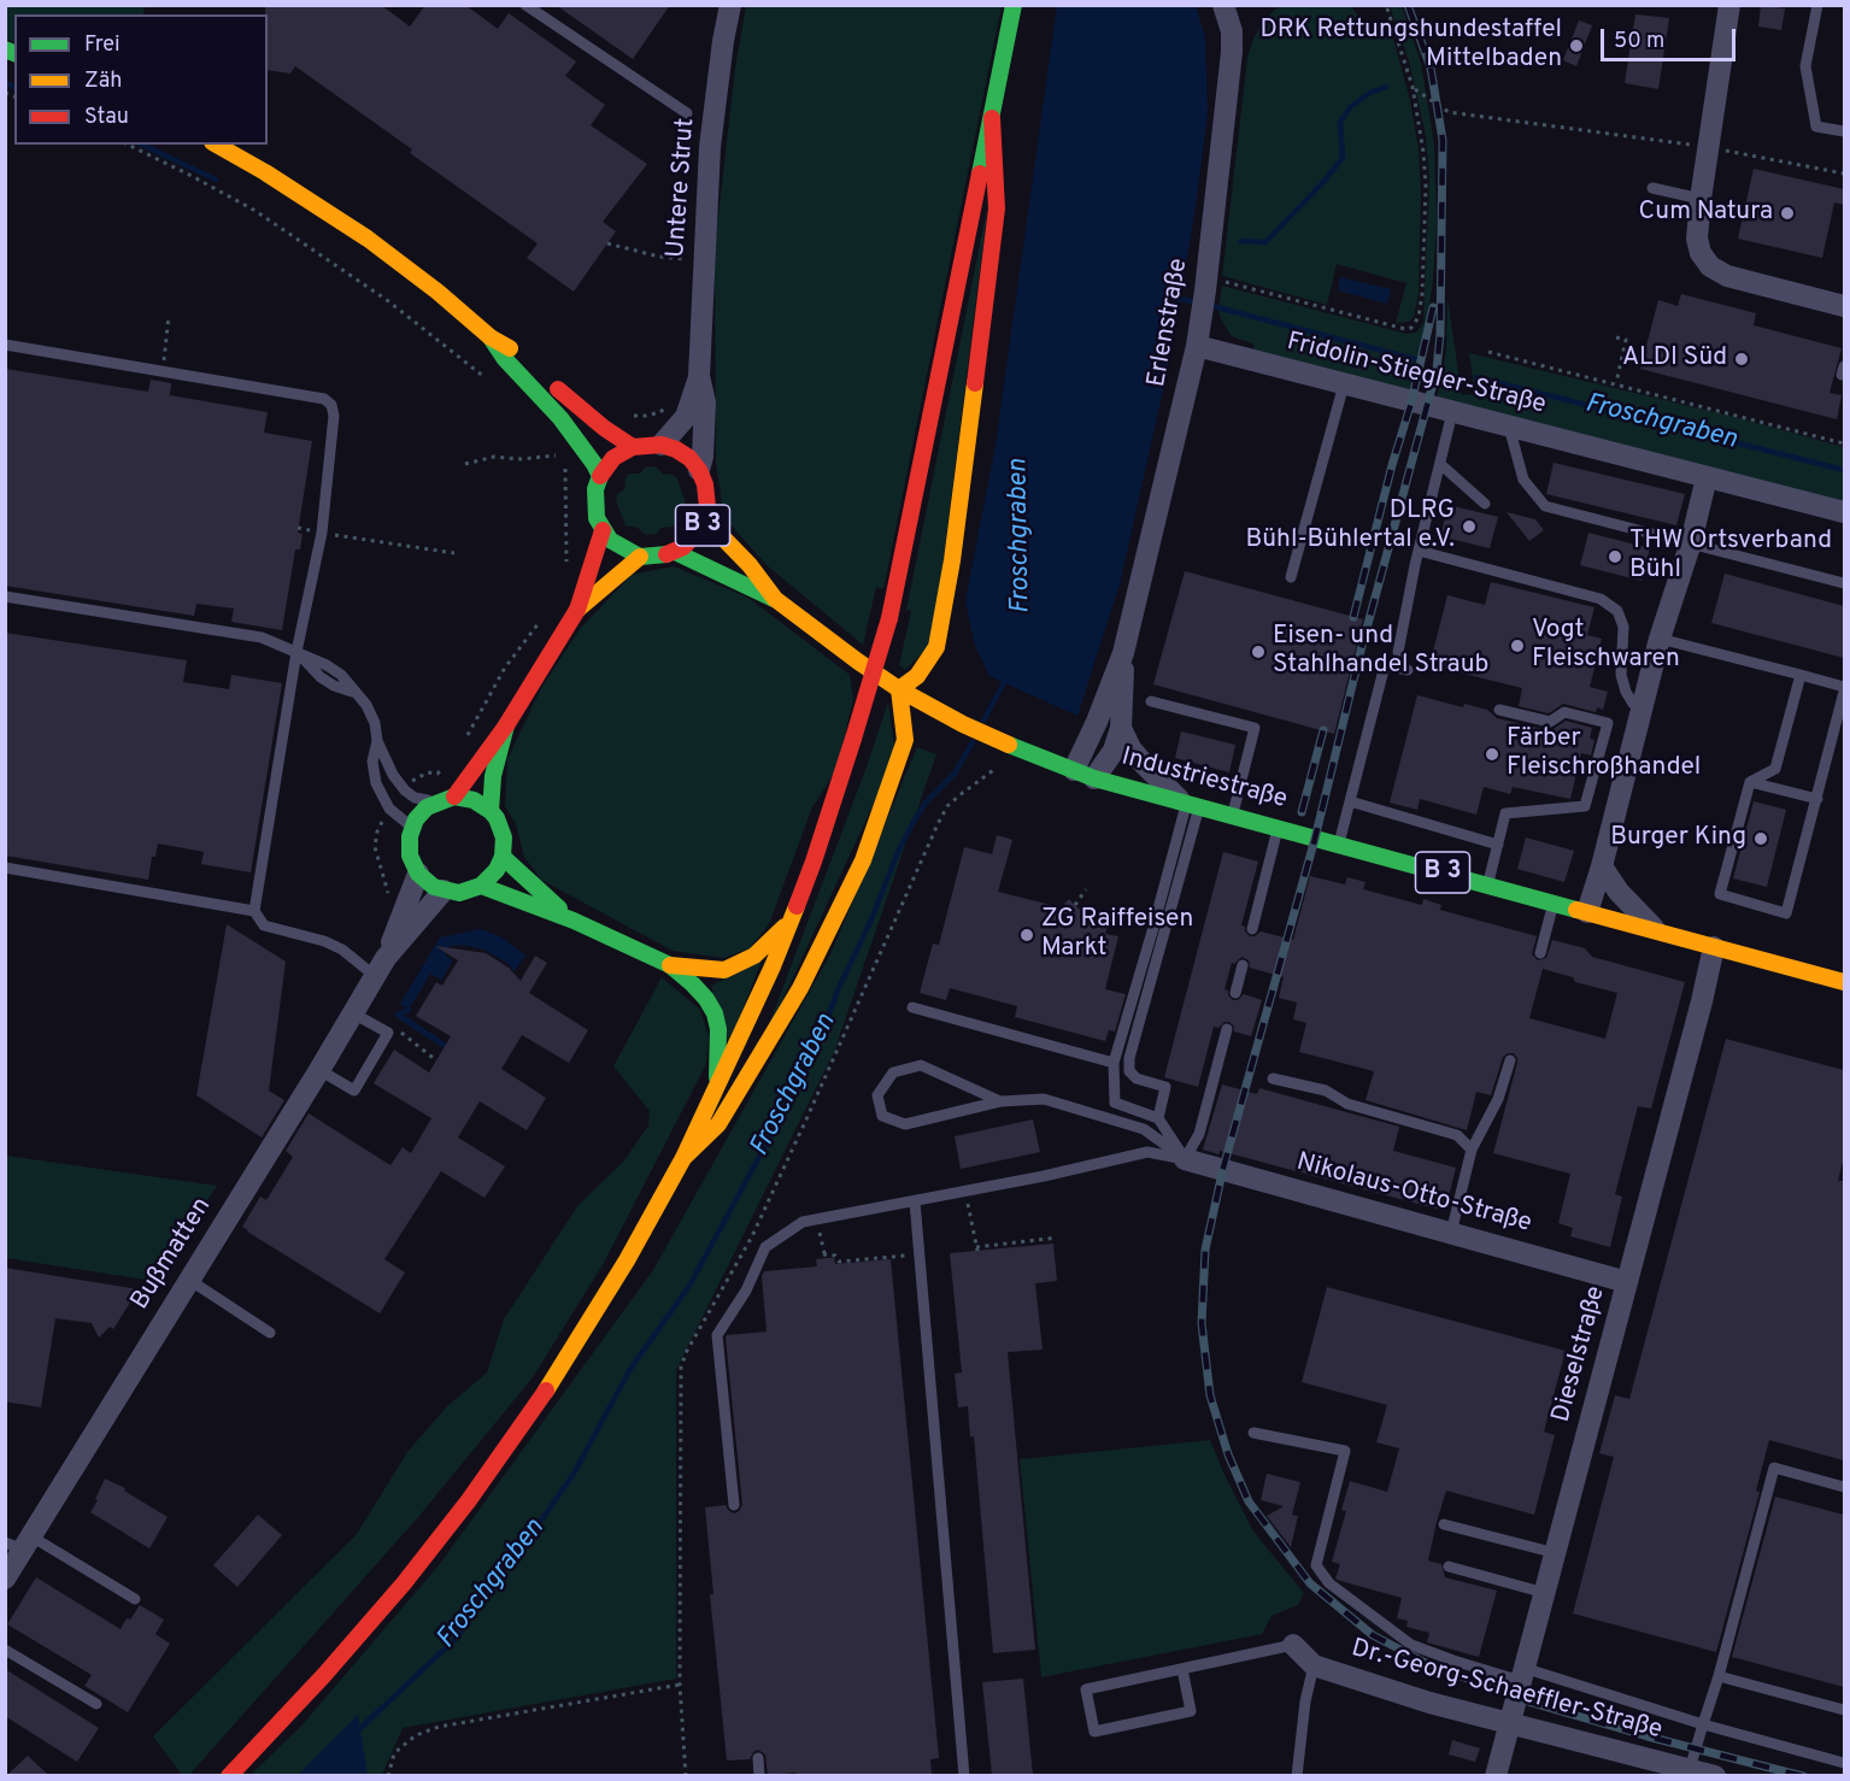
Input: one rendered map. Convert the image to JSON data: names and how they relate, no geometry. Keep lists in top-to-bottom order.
{
  "streets": {
    "main road": ["B 3", "Industriestraße"],
    "street": [
      "Untere Strut",
      "Erlenstraße",
      "Fridolin-Stiegler-Straße",
      "Nikolaus-Otto-Straße",
      "Bußmatten",
      "Dieselstraße",
      "Dr.-Georg-Schaeffler-Straße"
    ]
  },
  "crossings": [
    ["Untere Strut", "B 3"],
    ["Erlenstraße", "Fridolin-Stiegler-Straße"],
    ["Erlenstraße", "Industriestraße"],
    ["B 3", "Industriestraße"],
    ["Industriestraße", "Dieselstraße"],
    ["Nikolaus-Otto-Straße", "Dieselstraße"],
    ["Dieselstraße", "Dr.-Georg-Schaeffler-Straße"]
  ],
  "water": ["Froschgraben"],
  "places": [
    "DRK Rettungshundestaffel Mittelbaden",
    "Cum Natura",
    "ALDI Süd",
    "DLRG Bühl-Bühlertal e.V.",
    "THW Ortsverband Bühl",
    "Vogt Fleischwaren",
    "Eisen- und Stahlhandel Straub",
    "Färber Fleischroßhandel",
    "Burger King",
    "ZG Raiffeisen Markt"
  ],
  "legend": ["Frei", "Zäh", "Stau"],
  "scale_bar": "50 m"
}
